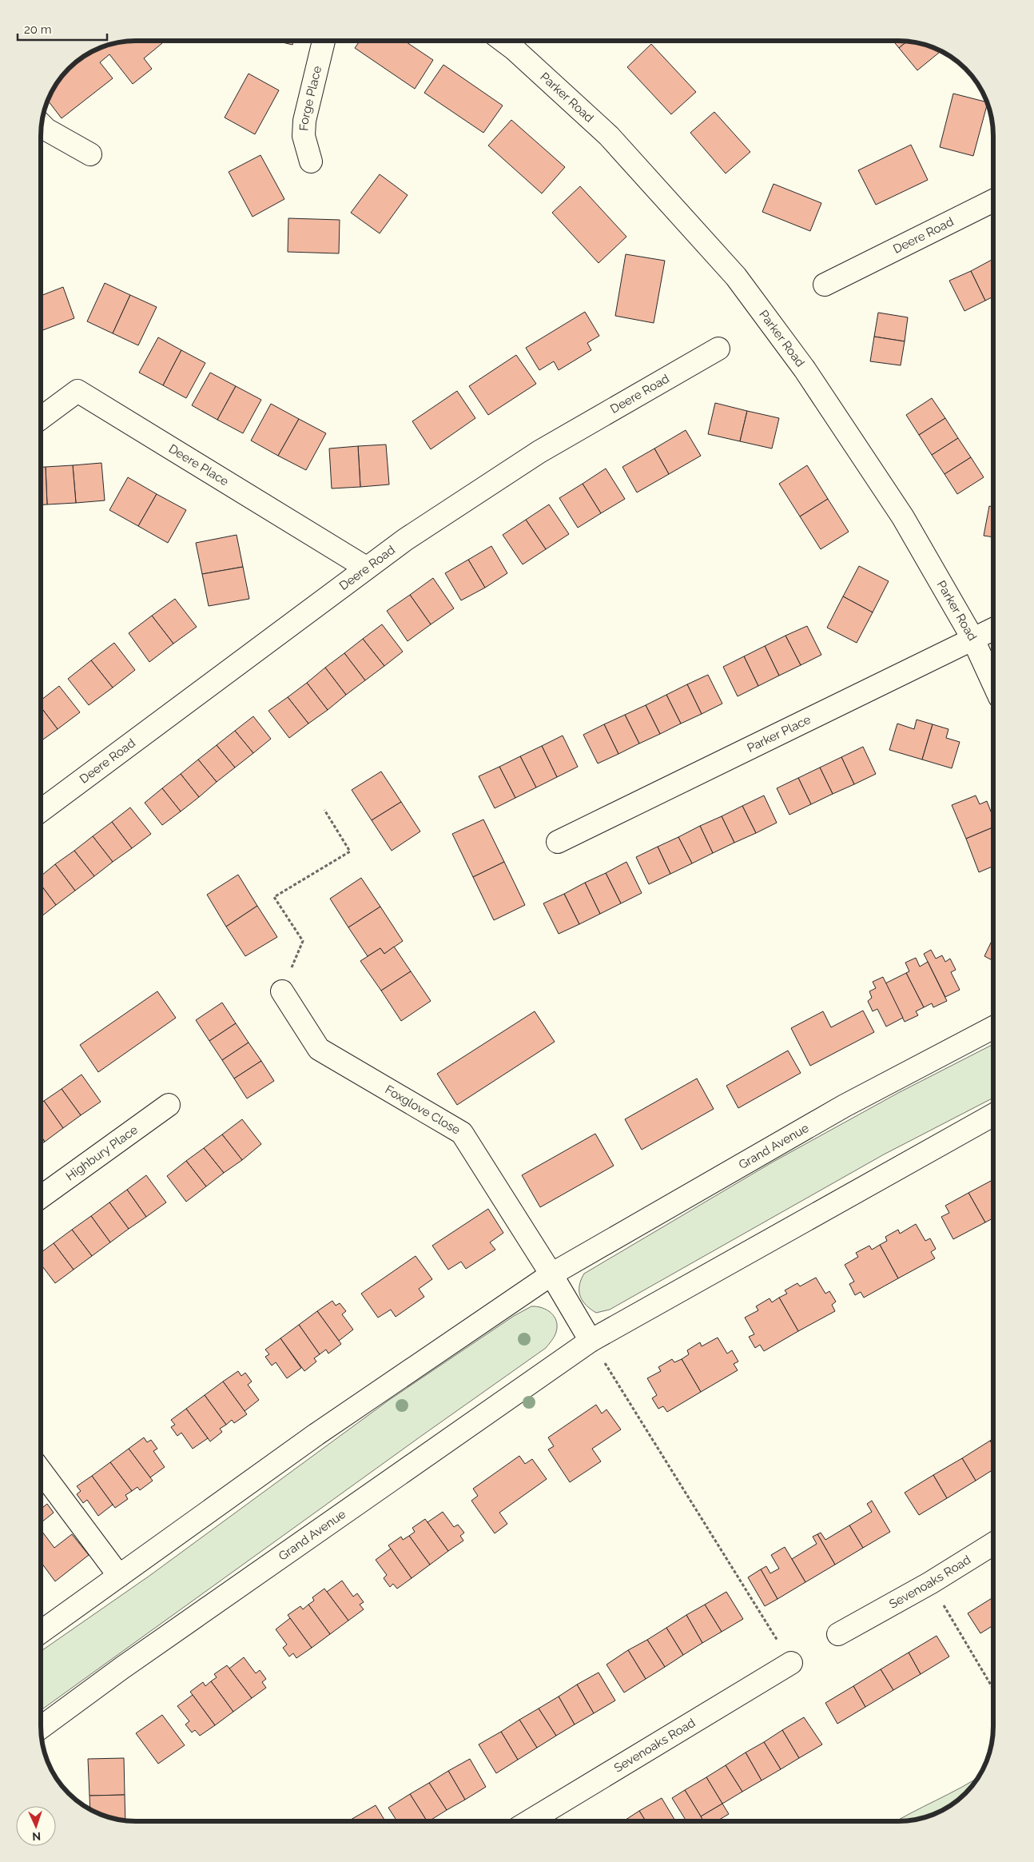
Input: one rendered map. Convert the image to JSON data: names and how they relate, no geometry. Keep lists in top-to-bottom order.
{
  "streets": {
    "street": [
      "Parker Road",
      "Forge Place",
      "Deere Road",
      "Deere Place",
      "Parker Place",
      "Foxglove Close",
      "Grand Avenue",
      "Highbury Place",
      "Sevenoaks Road"
    ]
  },
  "crossings": [
    ["Parker Road", "Parker Place"],
    ["Deere Road", "Deere Place"],
    ["Foxglove Close", "Grand Avenue"]
  ],
  "scale_bar": "20 m",
  "north": "bottom"
}
